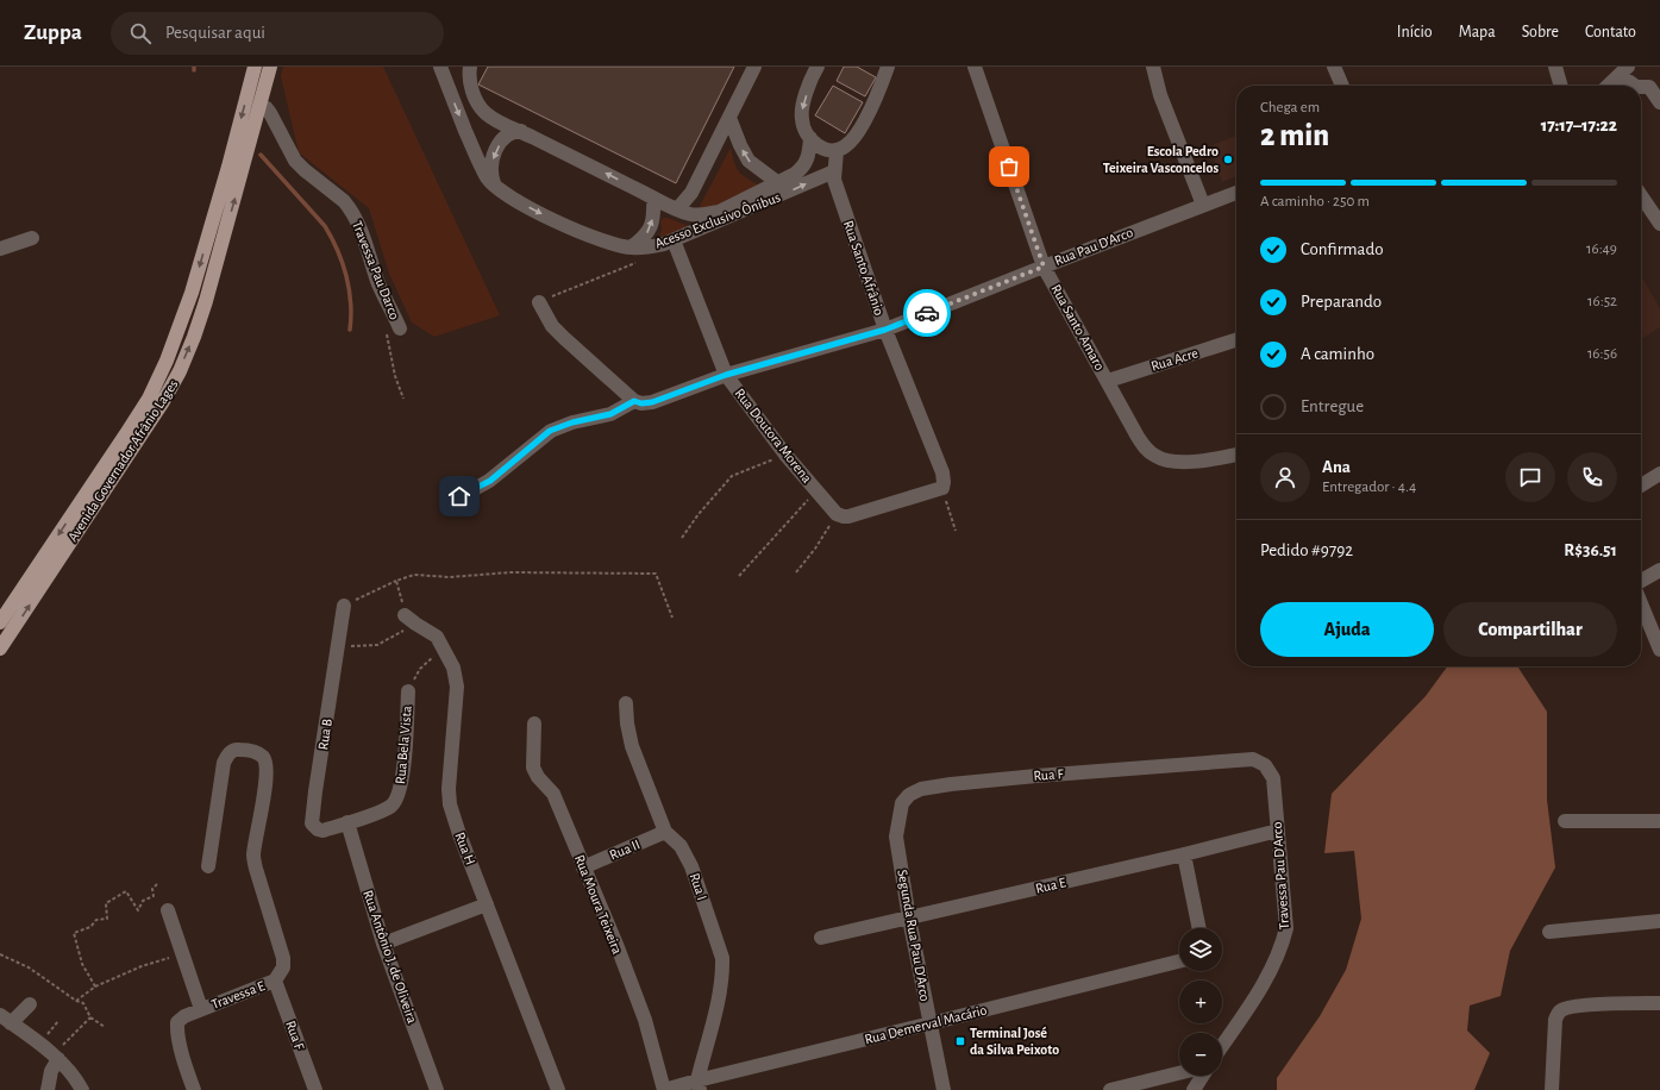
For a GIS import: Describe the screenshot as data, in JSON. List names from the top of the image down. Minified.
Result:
{"streets":{"main road":["Avenida Governador Afrânio Lages"],"street":["Acesso Exclusivo Ônibus","Rua Pau D'Arco","Rua Santo Afrânio","Travessa Pau Darco","Rua Santo Amaro","Rua Acre","Rua Doutora Morena","Rua B","Rua Bela Vista","Rua F","Rua H","Rua II","Travessa Pau D'Arco","Rua E","Rua I","Rua Moura Teixeira","Segunda Rua Pau D'Arco","Rua Antônio J. de Oliveira","Travessa E","Rua Demerval Macário"]},"crossings":[["Acesso Exclusivo Ônibus","Rua Santo Afrânio"],["Rua Pau D'Arco","Rua Santo Afrânio"],["Rua Pau D'Arco","Rua Santo Amaro"],["Rua Pau D'Arco","Rua Doutora Morena"],["Travessa Pau Darco","Avenida Governador Afrânio Lages"],["Rua Santo Amaro","Rua Acre"],["Rua B","Rua Bela Vista"],["Rua B","Rua Antônio J. de Oliveira"],["Rua Bela Vista","Rua Antônio J. de Oliveira"],["Rua F","Travessa Pau D'Arco"],["Rua F","Segunda Rua Pau D'Arco"],["Rua F","Travessa E"],["Rua II","Rua I"],["Rua II","Rua Moura Teixeira"],["Travessa Pau D'Arco","Rua E"],["Rua E","Segunda Rua Pau D'Arco"],["Rua I","Rua Demerval Macário"],["Rua Moura Teixeira","Rua Demerval Macário"],["Segunda Rua Pau D'Arco","Rua Demerval Macário"]],"places":{"other":["Escola Pedro Teixeira Vasconcelos"],"transit":["Terminal José da Silva Peixoto"]},"page":{"header":"Zuppa","search":"Pesquisar aqui","nav":["Início","Mapa","Sobre","Contato"],"heading":["2 min","Chega em","17:17–17:22"],"panel":["Ana","Entregador · 4.4","Pedido #9792","R$36.51"],"bar":"A caminho · 250 m","list":[["Confirmado","16:49"],["Preparando","16:52"],["A caminho","16:56"],"Entregue"],"buttons":["Ajuda","Compartilhar"],"map_buttons":["+","−"]}}
